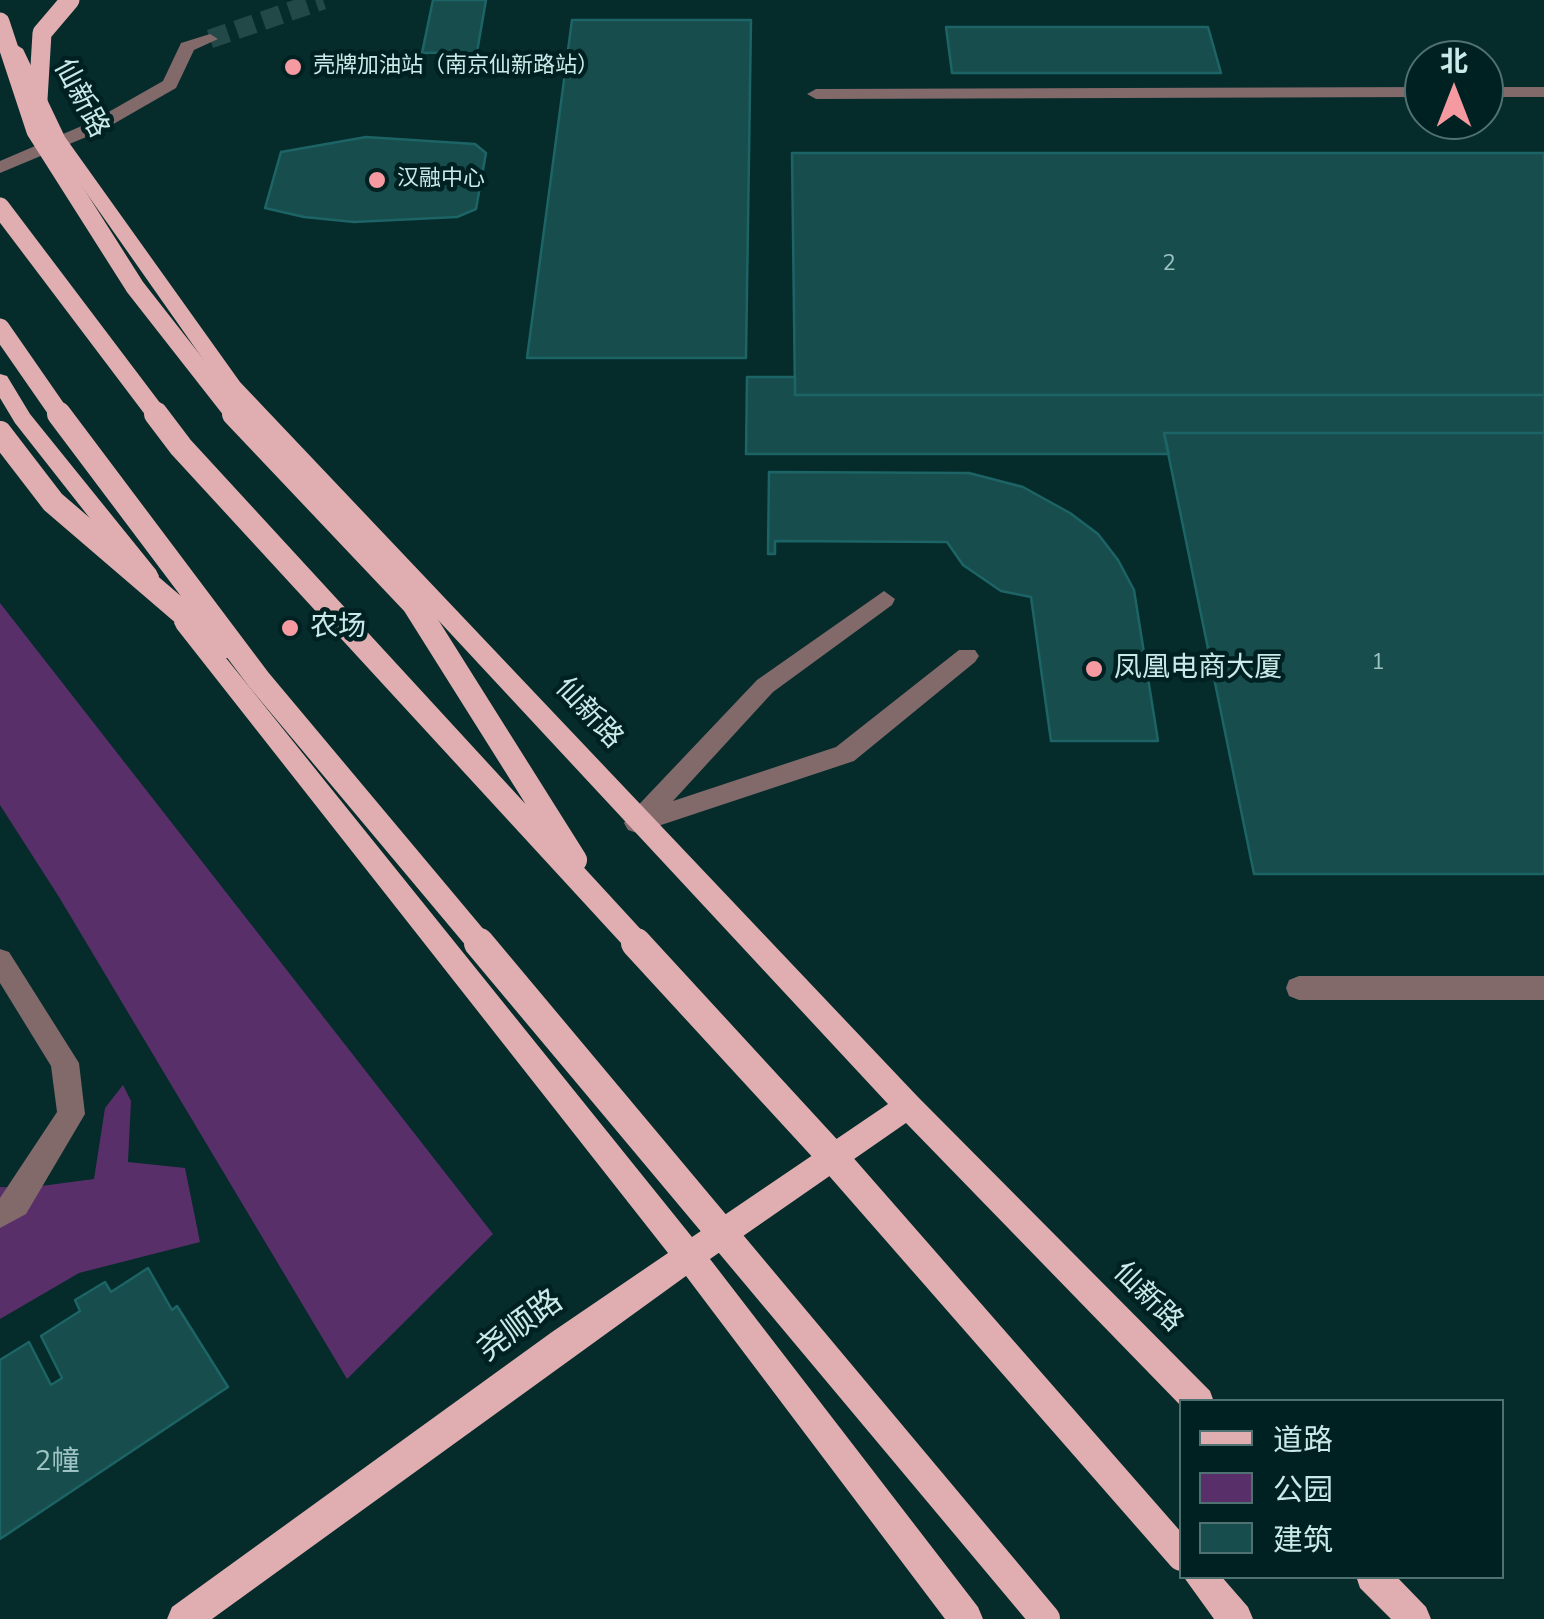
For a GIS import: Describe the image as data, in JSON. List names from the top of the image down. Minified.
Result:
{"streets":{"main road":["仙新路","尧顺路"]},"crossings":[["仙新路","尧顺路"]],"places":["壳牌加油站（南京仙新路站）","汉融中心","农场","凤凰电商大厦"],"house_numbers":["2","1","2幢"],"legend":["道路","公园","建筑"],"north":"top"}
